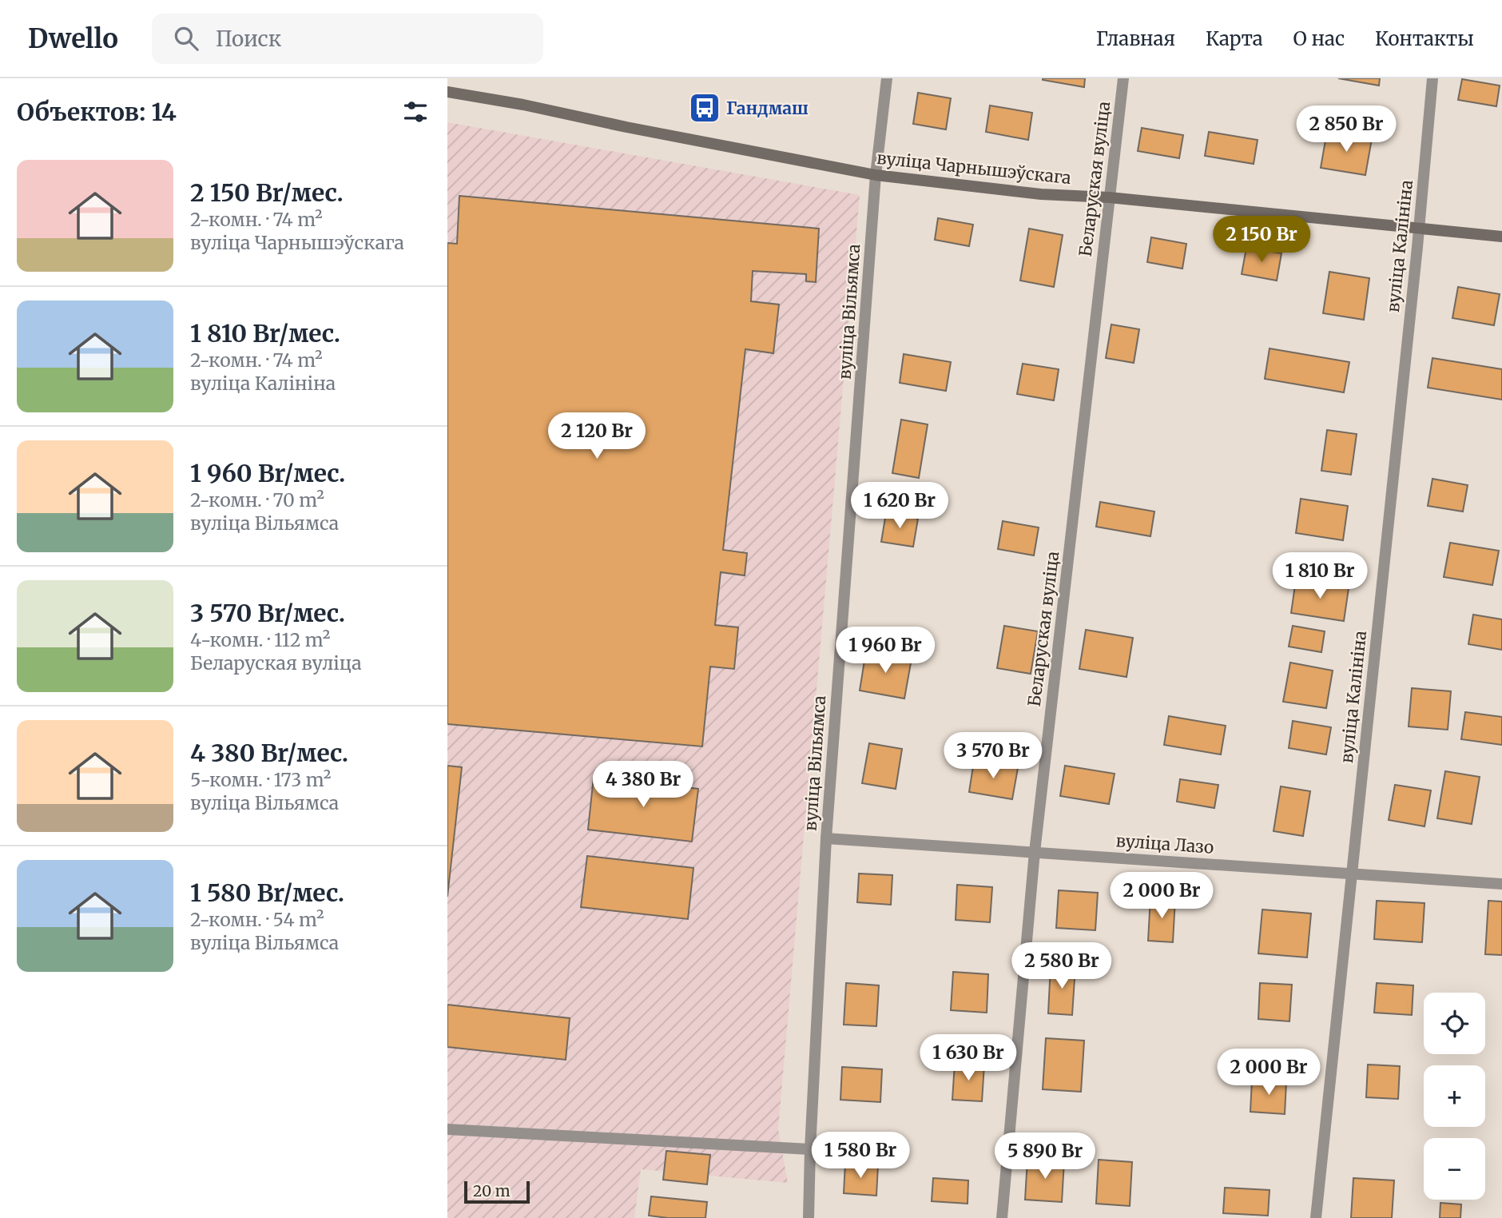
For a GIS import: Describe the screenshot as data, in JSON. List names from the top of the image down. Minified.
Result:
{"streets":{"main road":["вуліца Чарнышэўскага"],"street":["Беларуская вуліца","вуліца Калініна","вуліца Вільямса","вуліца Лазо"]},"crossings":[["вуліца Чарнышэўскага","Беларуская вуліца"],["вуліца Чарнышэўскага","вуліца Калініна"],["вуліца Чарнышэўскага","вуліца Вільямса"],["Беларуская вуліца","вуліца Лазо"],["вуліца Калініна","вуліца Лазо"],["вуліца Вільямса","вуліца Лазо"]],"places":{"bus stop":["Гандмаш"]},"scale_bar":"20 m","page":{"header":"Dwello","search":"Поиск","nav":["Главная","Карта","О нас","Контакты"],"heading":"Объектов: 14","price":["2 850 Br","2 150 Br","2 120 Br","1 620 Br","1 810 Br","1 960 Br","3 570 Br","4 380 Br","2 000 Br","2 580 Br","1 630 Br","2 000 Br","1 580 Br","5 890 Br"],"list":[{"name":"2 150 Br/мес.","note":"2-комн. · 74 m² · вуліца Чарнышэўскага"},{"name":"1 810 Br/мес.","note":"2-комн. · 74 m² · вуліца Калініна"},{"name":"1 960 Br/мес.","note":"2-комн. · 70 m² · вуліца Вільямса"},{"name":"3 570 Br/мес.","note":"4-комн. · 112 m² · Беларуская вуліца"},{"name":"4 380 Br/мес.","note":"5-комн. · 173 m² · вуліца Вільямса"},{"name":"1 580 Br/мес.","note":"2-комн. · 54 m² · вуліца Вільямса"}],"map_buttons":["+","−"],"scale":"20 m"}}
